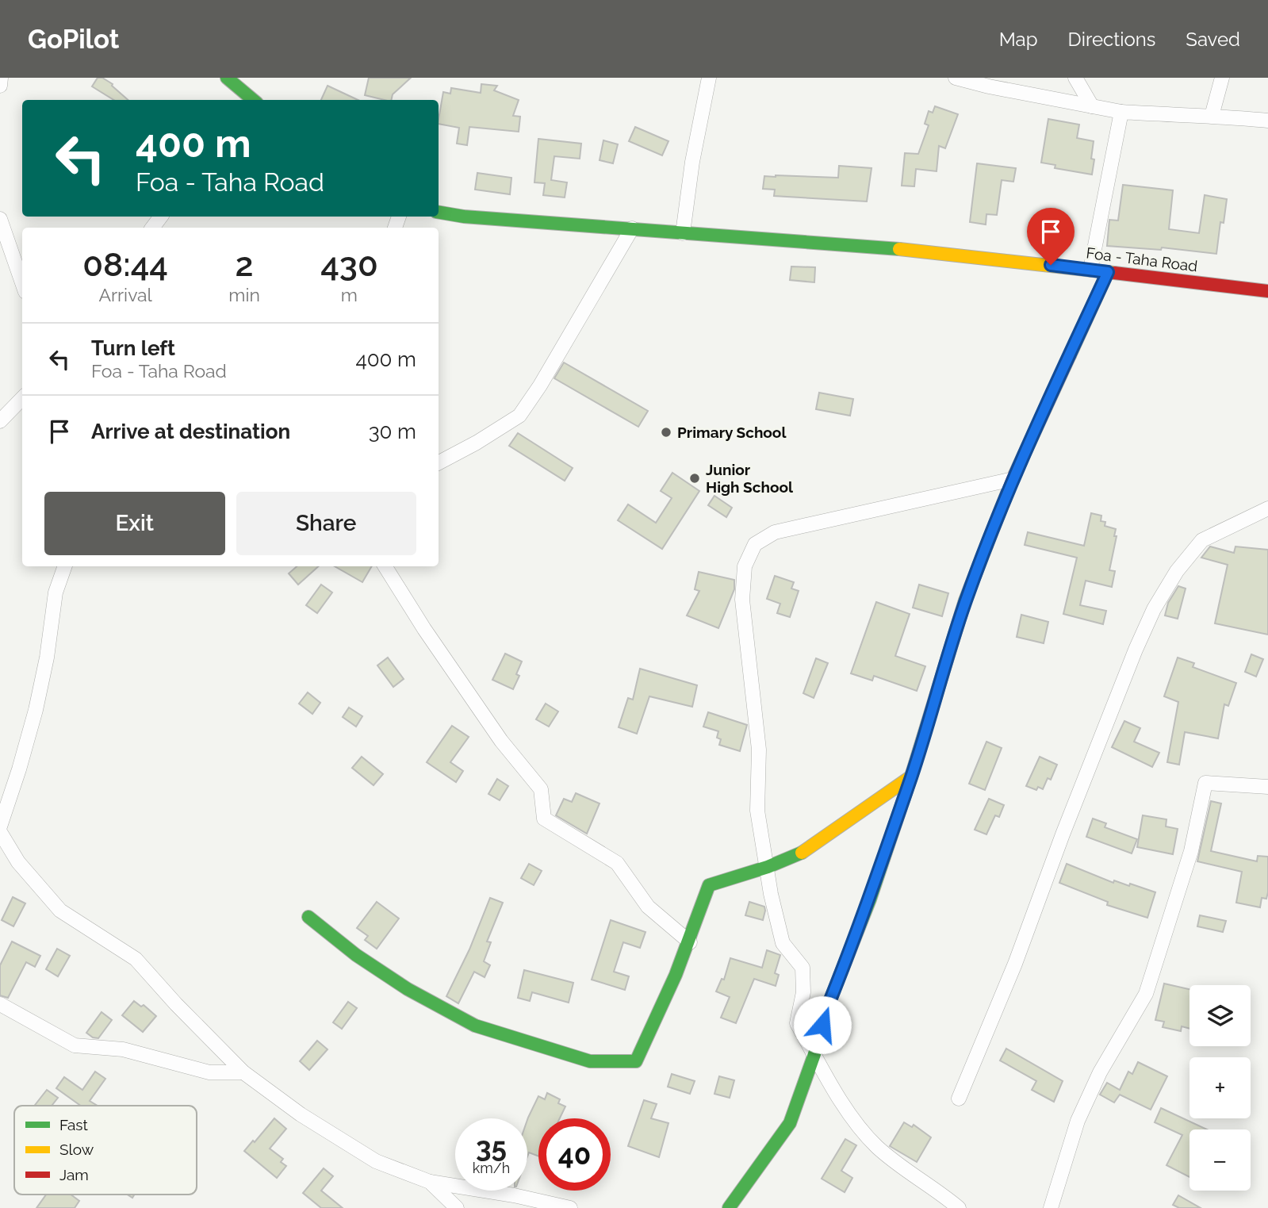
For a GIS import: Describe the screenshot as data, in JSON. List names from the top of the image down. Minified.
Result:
{"streets":{"street":["Foa - Taha Road"]},"places":["Primary School","Junior High School"],"legend":["Fast","Slow","Jam"],"page":{"header":"GoPilot","nav":["Map","Directions","Saved"],"turn":["400 m","Foa - Taha Road"],"eta":["08:44","Arrival","2","min","430","m"],"list":[{"name":"Turn left","note":"Foa - Taha Road","value":"400 m"},{"name":"Arrive at destination","value":"30 m"}],"buttons":["Exit","Share"],"map_buttons":["+","−"],"speed":"35 km/h","limit":"40"}}
